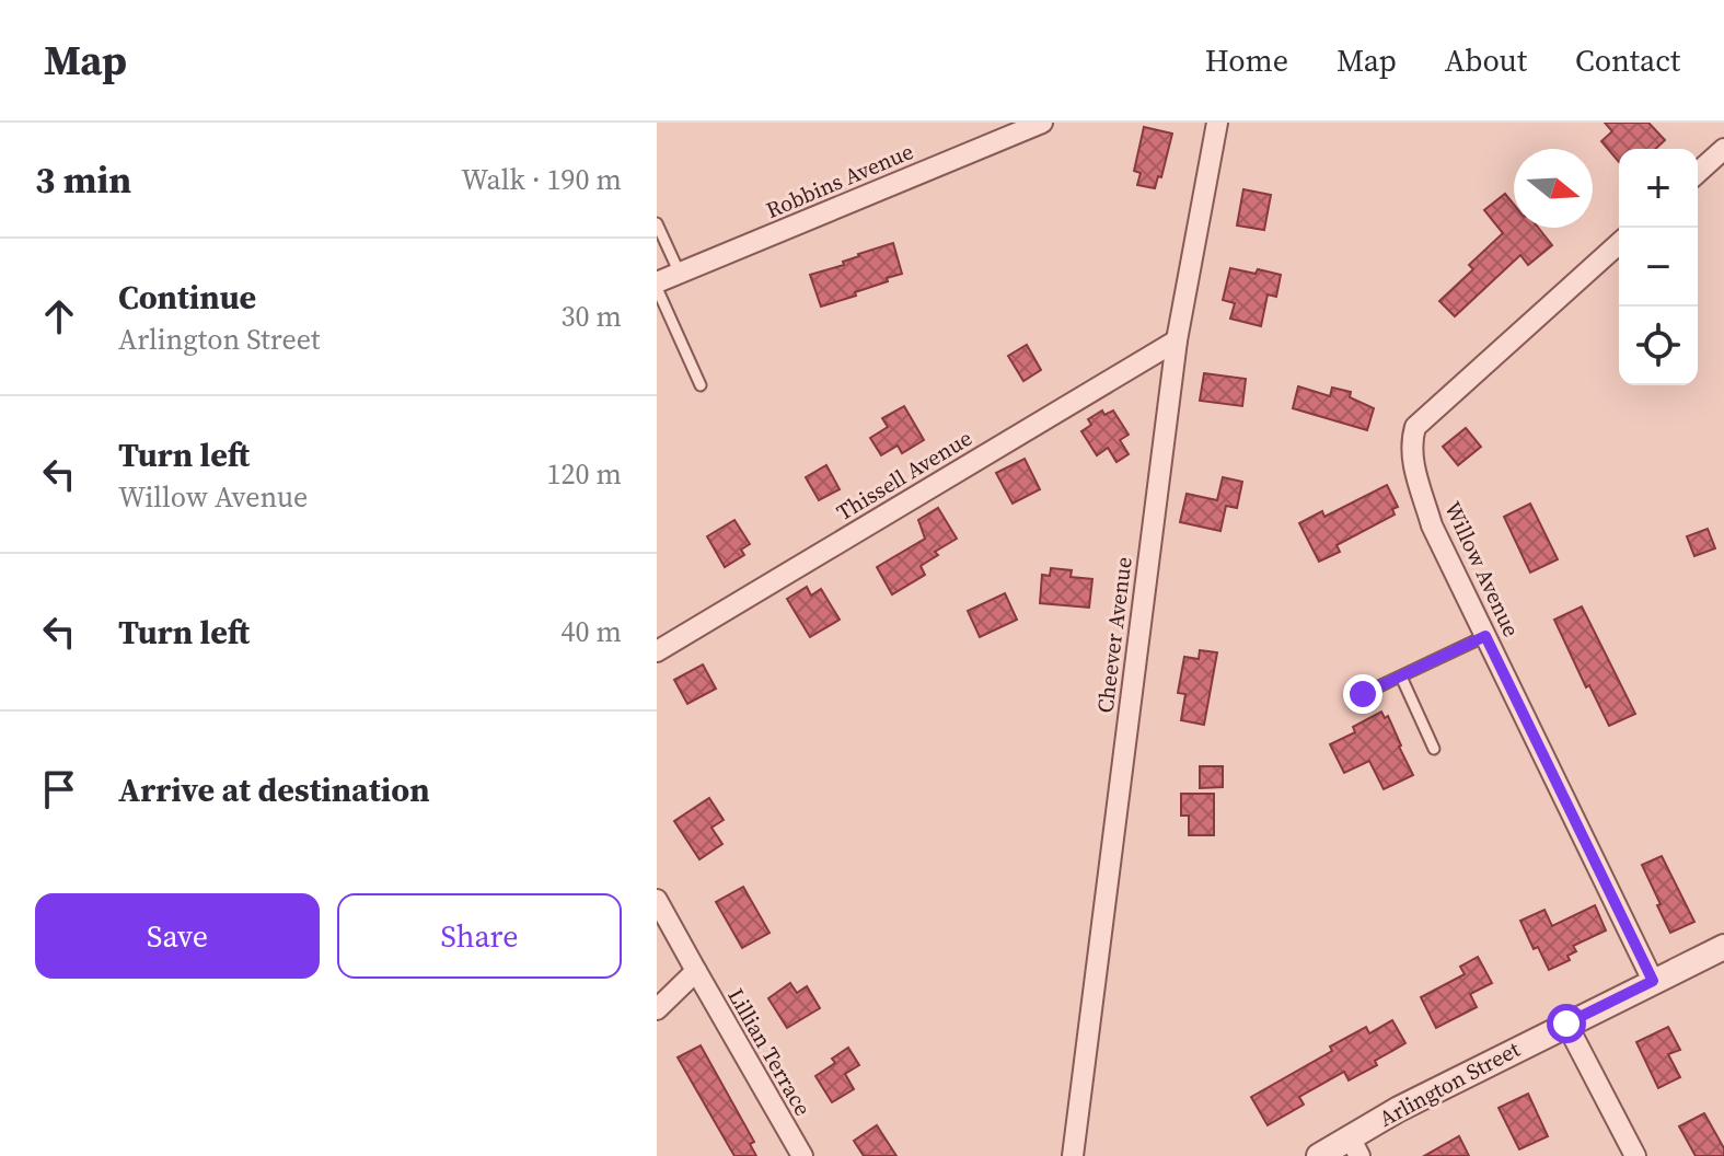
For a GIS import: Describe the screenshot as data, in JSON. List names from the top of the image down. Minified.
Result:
{"streets":{"street":["Robbins Avenue","Thissell Avenue","Willow Avenue","Cheever Avenue","Lillian Terrace","Arlington Street"]},"crossings":[["Thissell Avenue","Cheever Avenue"],["Willow Avenue","Arlington Street"]],"north":"right","page":{"header":"Map","nav":["Home","Map","About","Contact"],"heading":["3 min","Walk · 190 m"],"map_buttons":["+","−"],"list":[["Continue","Arlington Street","30 m"],["Turn left","Willow Avenue","120 m"],["Turn left","40 m"],"Arrive at destination"],"buttons":["Save","Share"]}}
